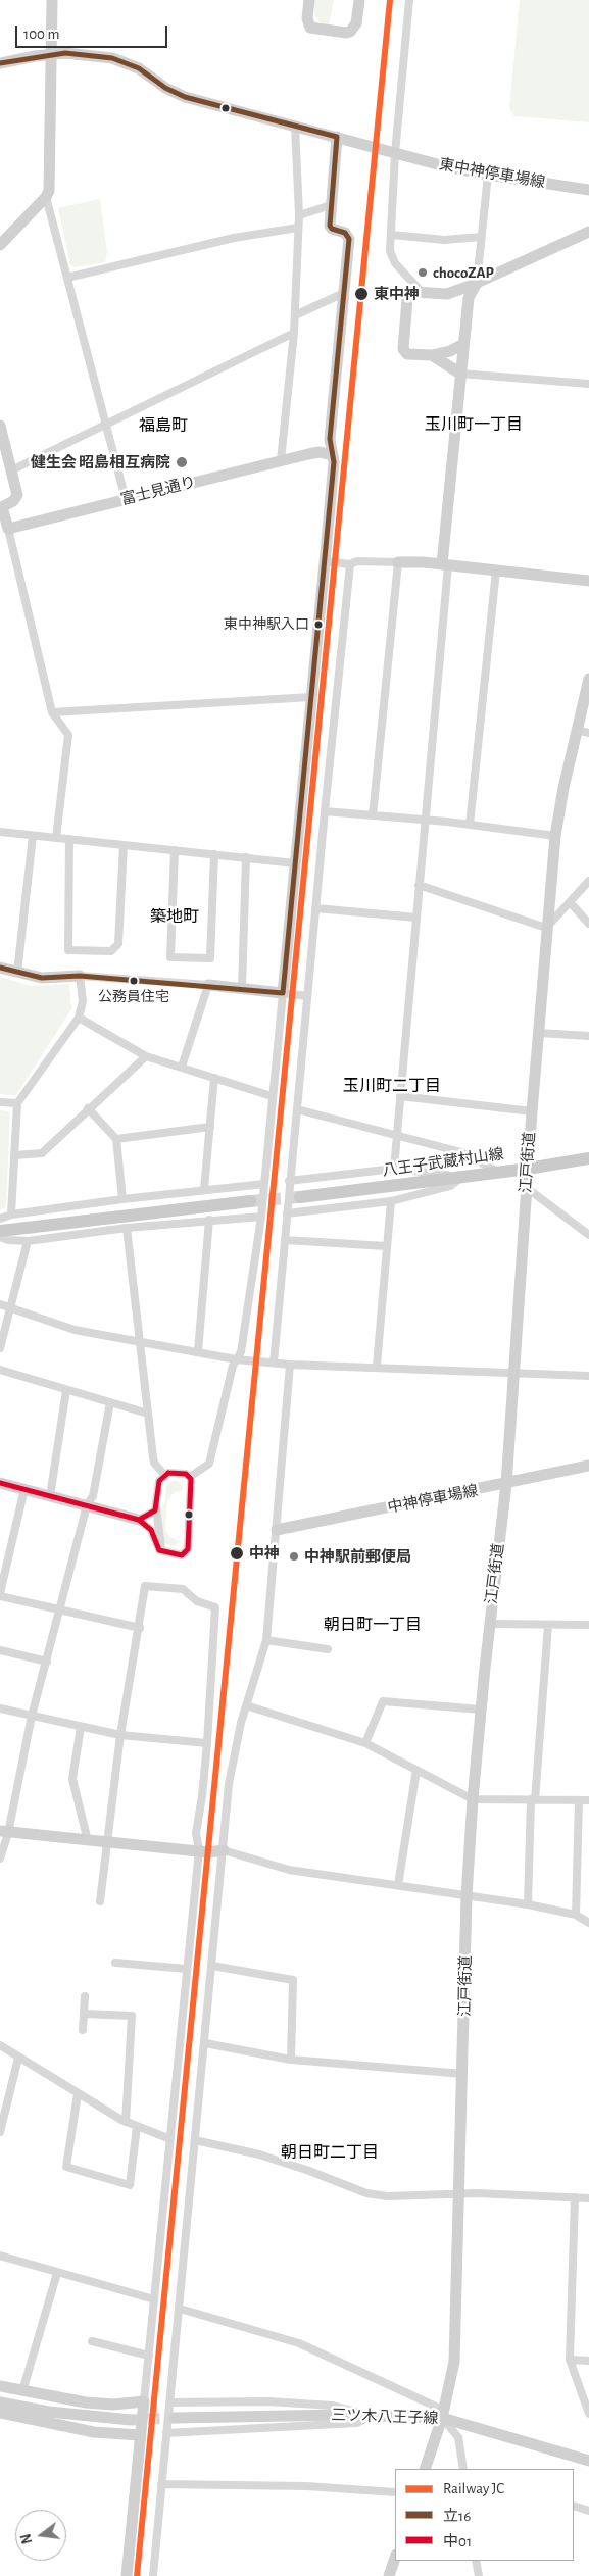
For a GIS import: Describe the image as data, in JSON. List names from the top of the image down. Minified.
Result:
{"streets":{"main road":["八王子武蔵村山線"],"street":["東中神停車場線","富士見通り","江戸街道","中神停車場線","三ツ木八王子線"]},"crossings":[["八王子武蔵村山線","江戸街道"],["江戸街道","中神停車場線"],["江戸街道","三ツ木八王子線"]],"districts":["玉川町一丁目","福島町","築地町","玉川町二丁目","朝日町一丁目","朝日町二丁目"],"places":["chocoZAP","東中神","健生会 昭島相互病院","東中神駅入口","公務員住宅","中神","中神駅前郵便局"],"lines":["rail line JC","transit line 立16","transit line 中01"],"legend":["Railway JC","立16","中01"],"scale_bar":"100 m","north":"left"}
